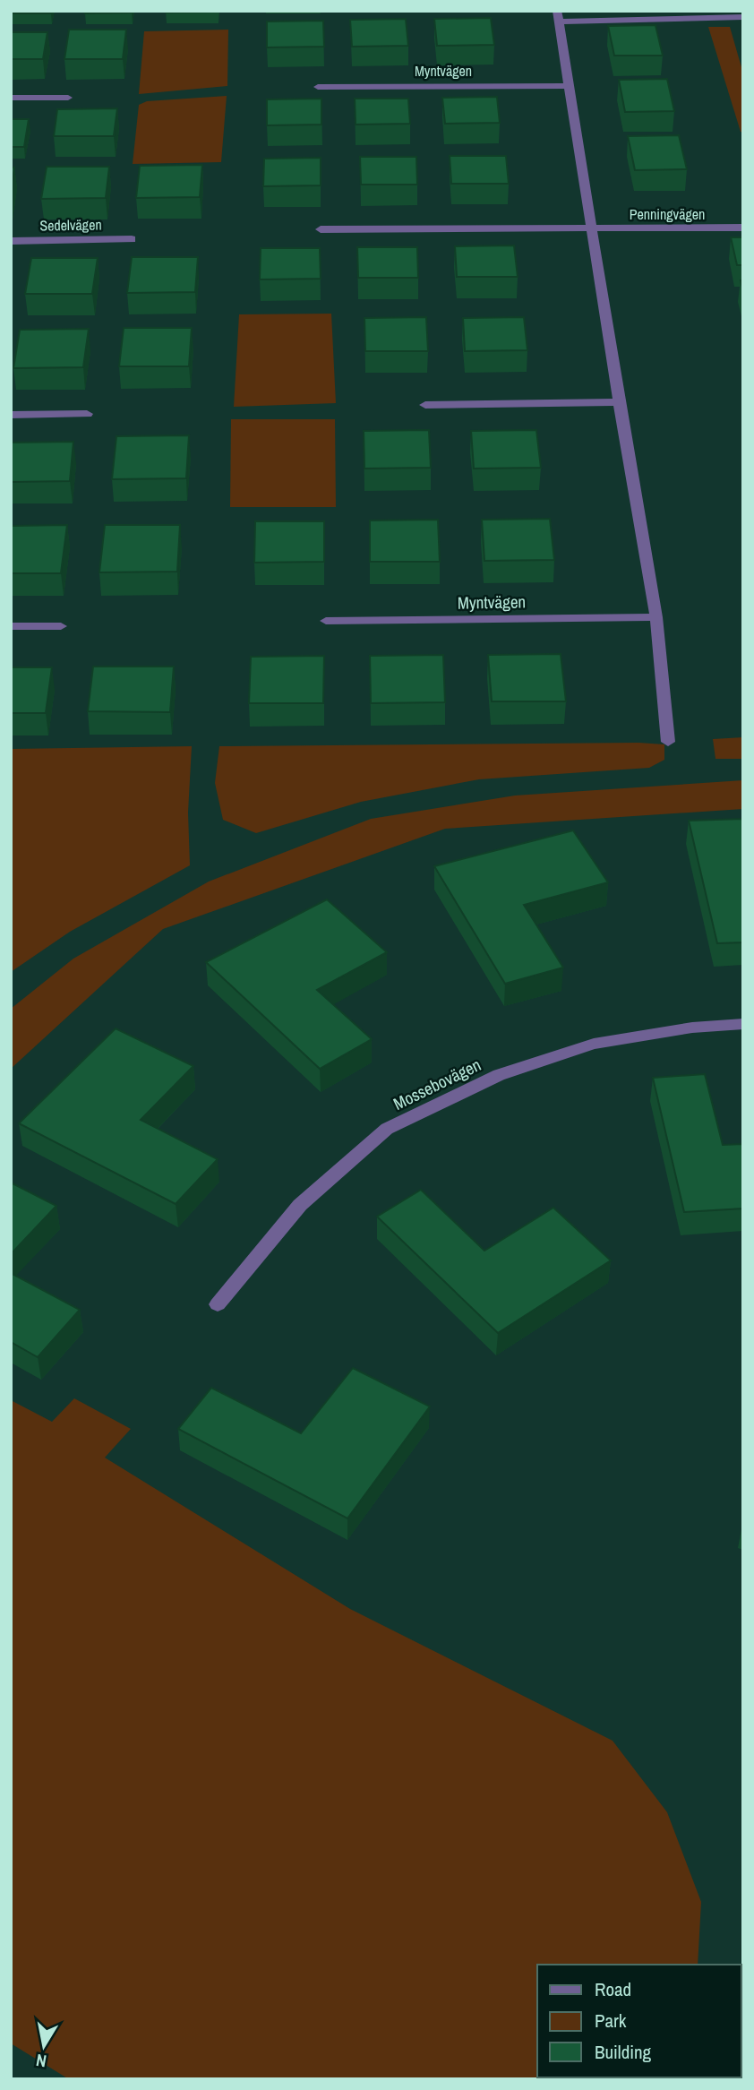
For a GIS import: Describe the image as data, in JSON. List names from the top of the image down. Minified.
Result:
{"streets":{"street":["Myntvägen","Penningvägen","Sedelvägen","Mossebovägen"]},"legend":["Road","Park","Building"],"north":"bottom"}
